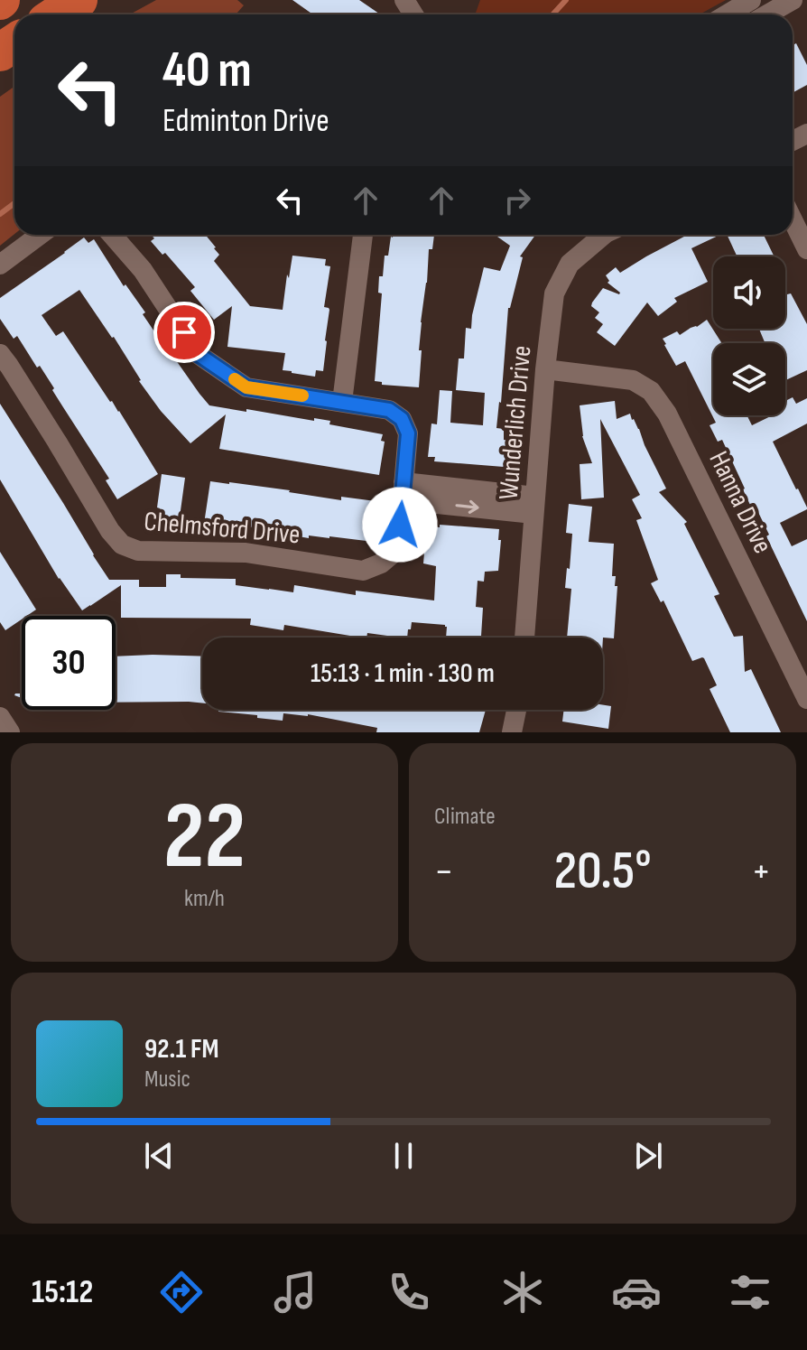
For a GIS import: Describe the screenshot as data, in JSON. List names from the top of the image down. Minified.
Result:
{"streets":{"street":["Wunderlich Drive","Hanna Drive","Chelmsford Drive"]},"crossings":[["Wunderlich Drive","Hanna Drive"]],"page":{"turn":["40 m","Edminton Drive"],"limit":"30","trip":"15:13 · 1 min · 130 m","tile":[["22","km/h"],"Climate"],"heat":["−","20.5°","+"],"song":["92.1 FM","Music"],"tabs":"15:12"}}
